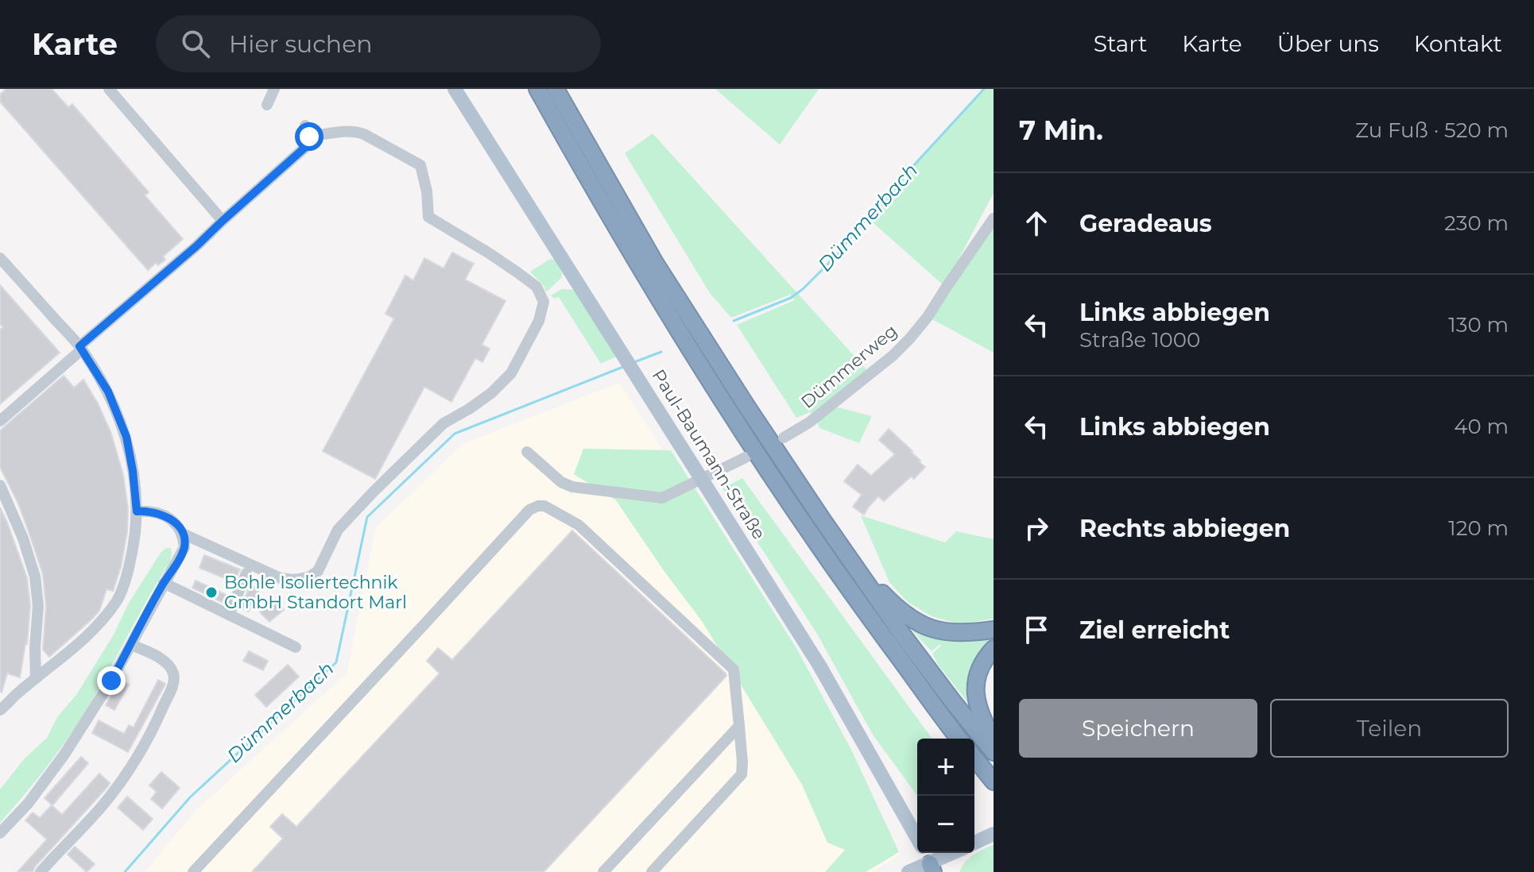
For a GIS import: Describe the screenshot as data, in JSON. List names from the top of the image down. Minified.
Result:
{"streets":{"main road":["Paul-Baumann-Straße"],"street":["Dümmerweg"]},"water":["Dümmerbach"],"places":["Bohle Isoliertechnik GmbH Standort Marl"],"page":{"header":"Karte","search":"Hier suchen","nav":["Start","Karte","Über uns","Kontakt"],"heading":["7 Min.","Zu Fuß · 520 m"],"list":[["Geradeaus","230 m"],["Links abbiegen","Straße 1000","130 m"],["Links abbiegen","40 m"],["Rechts abbiegen","120 m"],"Ziel erreicht"],"buttons":["Speichern","Teilen"],"map_buttons":["+","−"]}}
